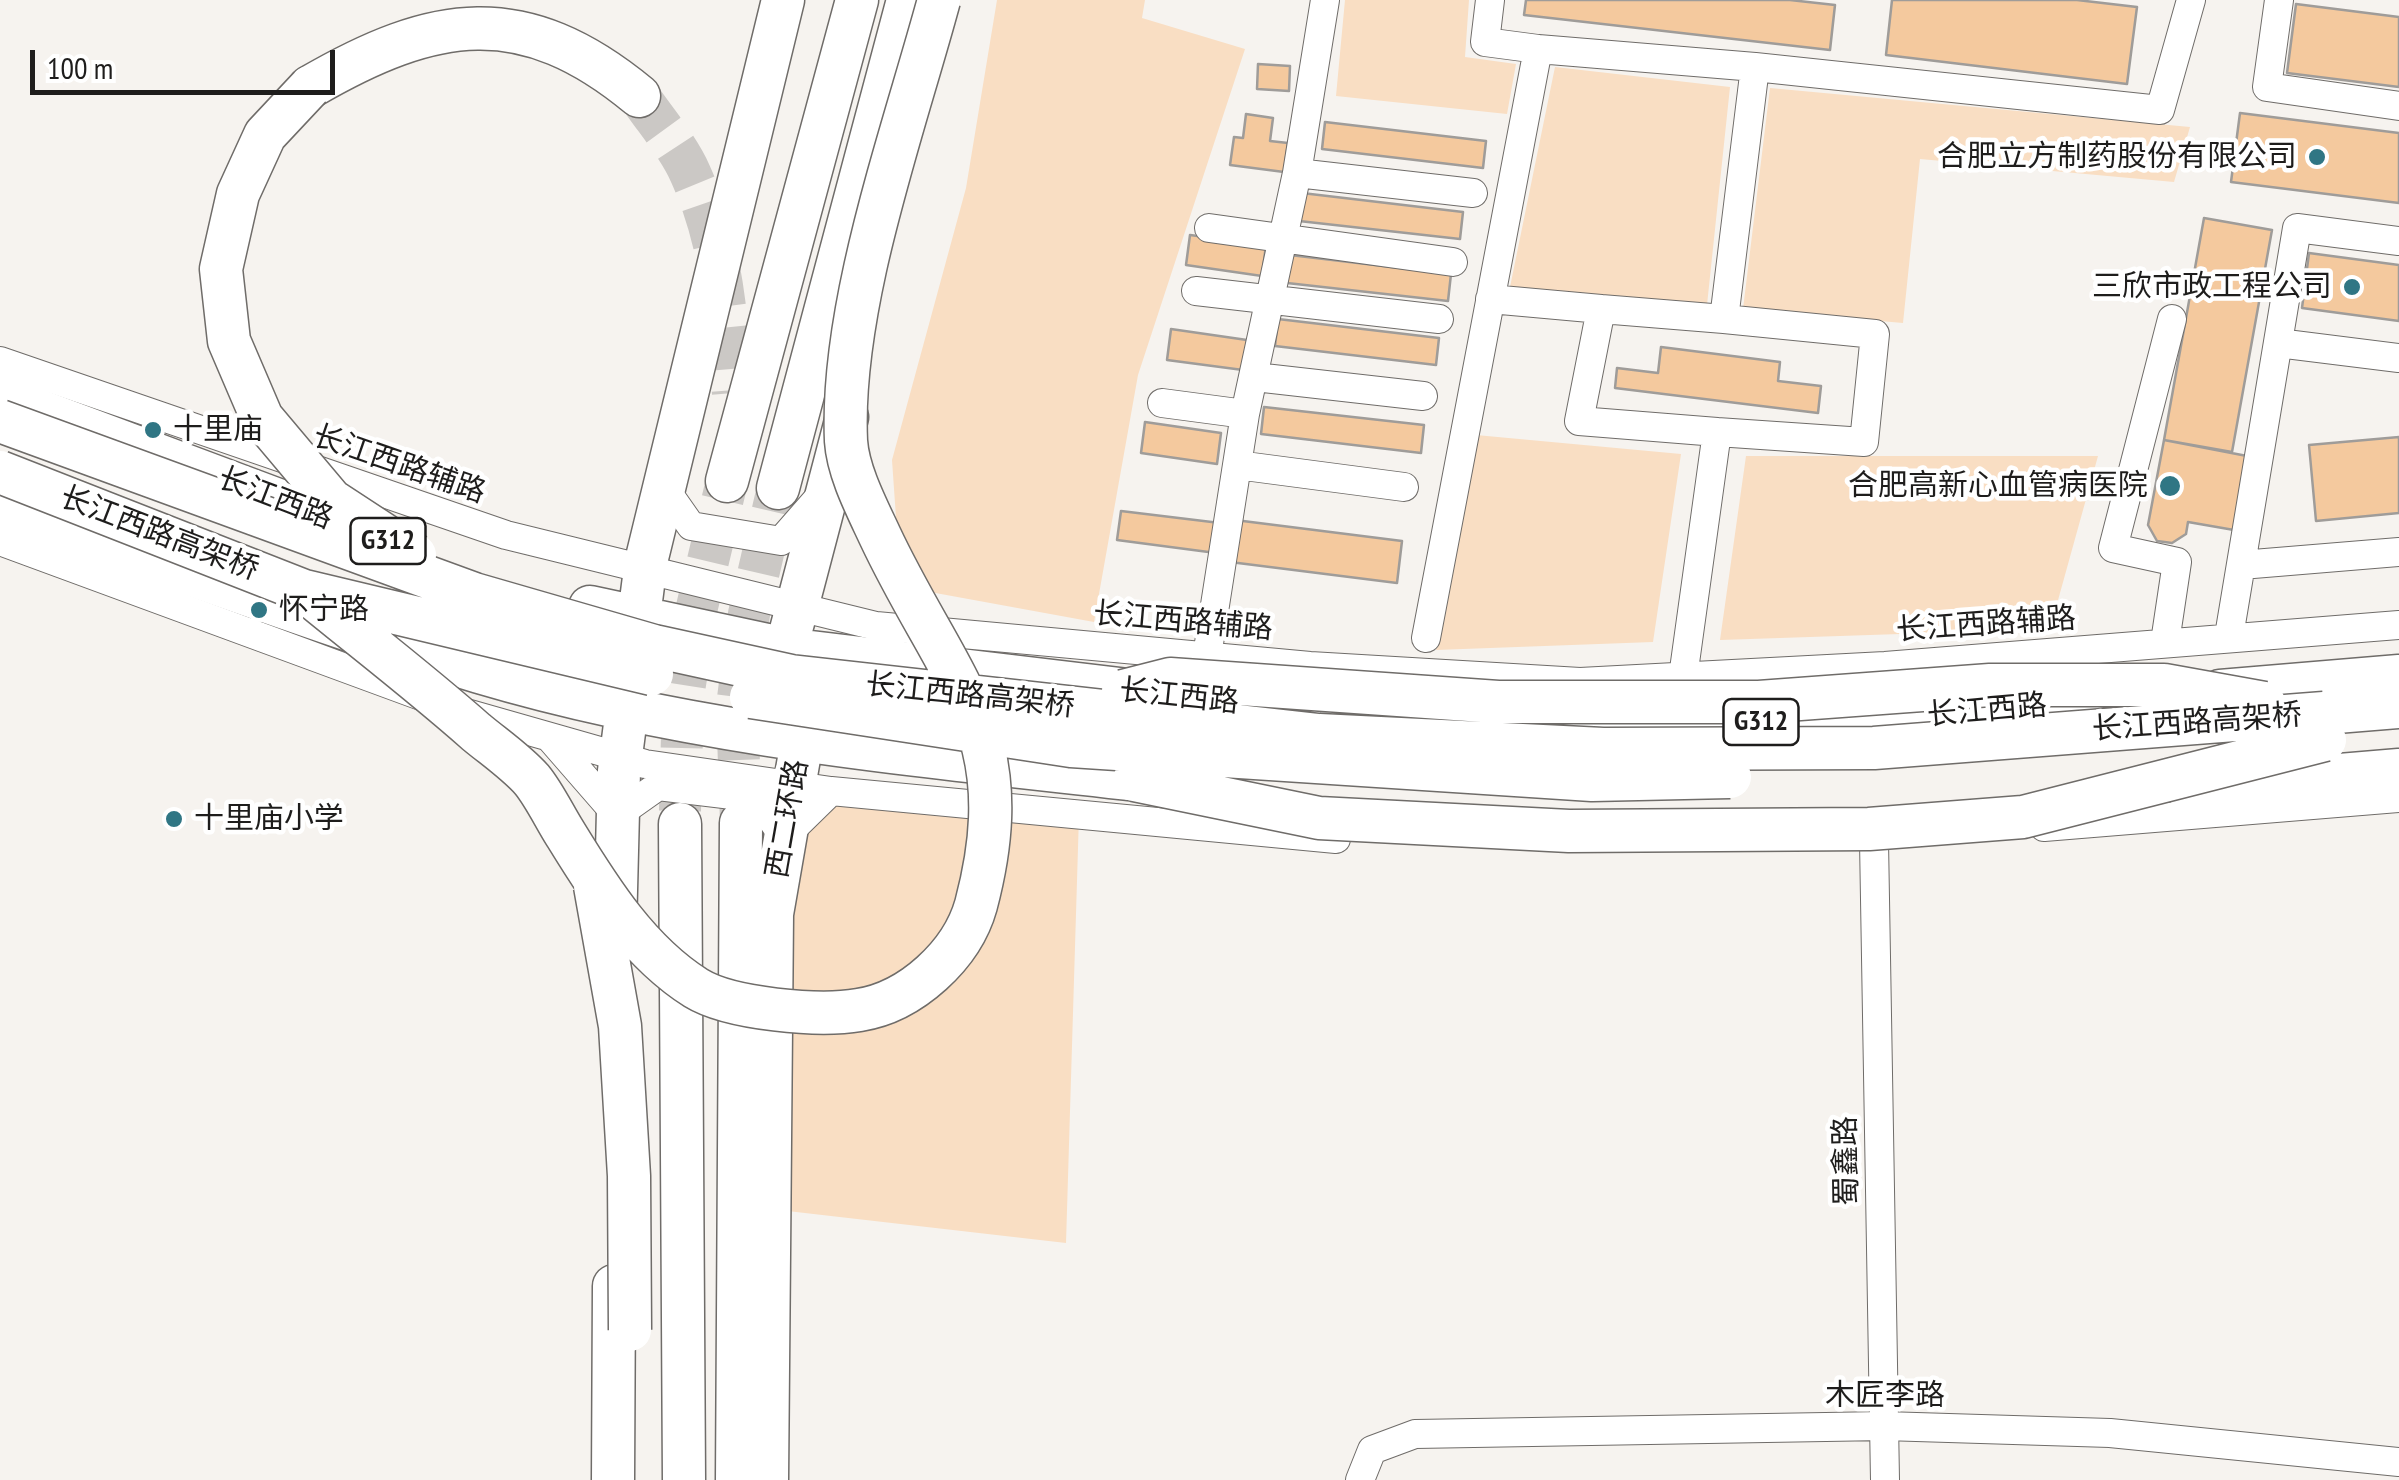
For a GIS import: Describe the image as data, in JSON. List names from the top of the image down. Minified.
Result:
{"streets":{"highway":["长江西路","长江西路高架桥","G312","西二环路"],"street":["长江西路辅路","蜀鑫路","木匠李路"]},"crossings":[["长江西路辅路","西二环路"],["长江西路","西二环路"],["蜀鑫路","木匠李路"]],"places":["合肥立方制药股份有限公司","三欣市政工程公司","十里庙","合肥高新心血管病医院","怀宁路","十里庙小学"],"scale_bar":"100 m"}
